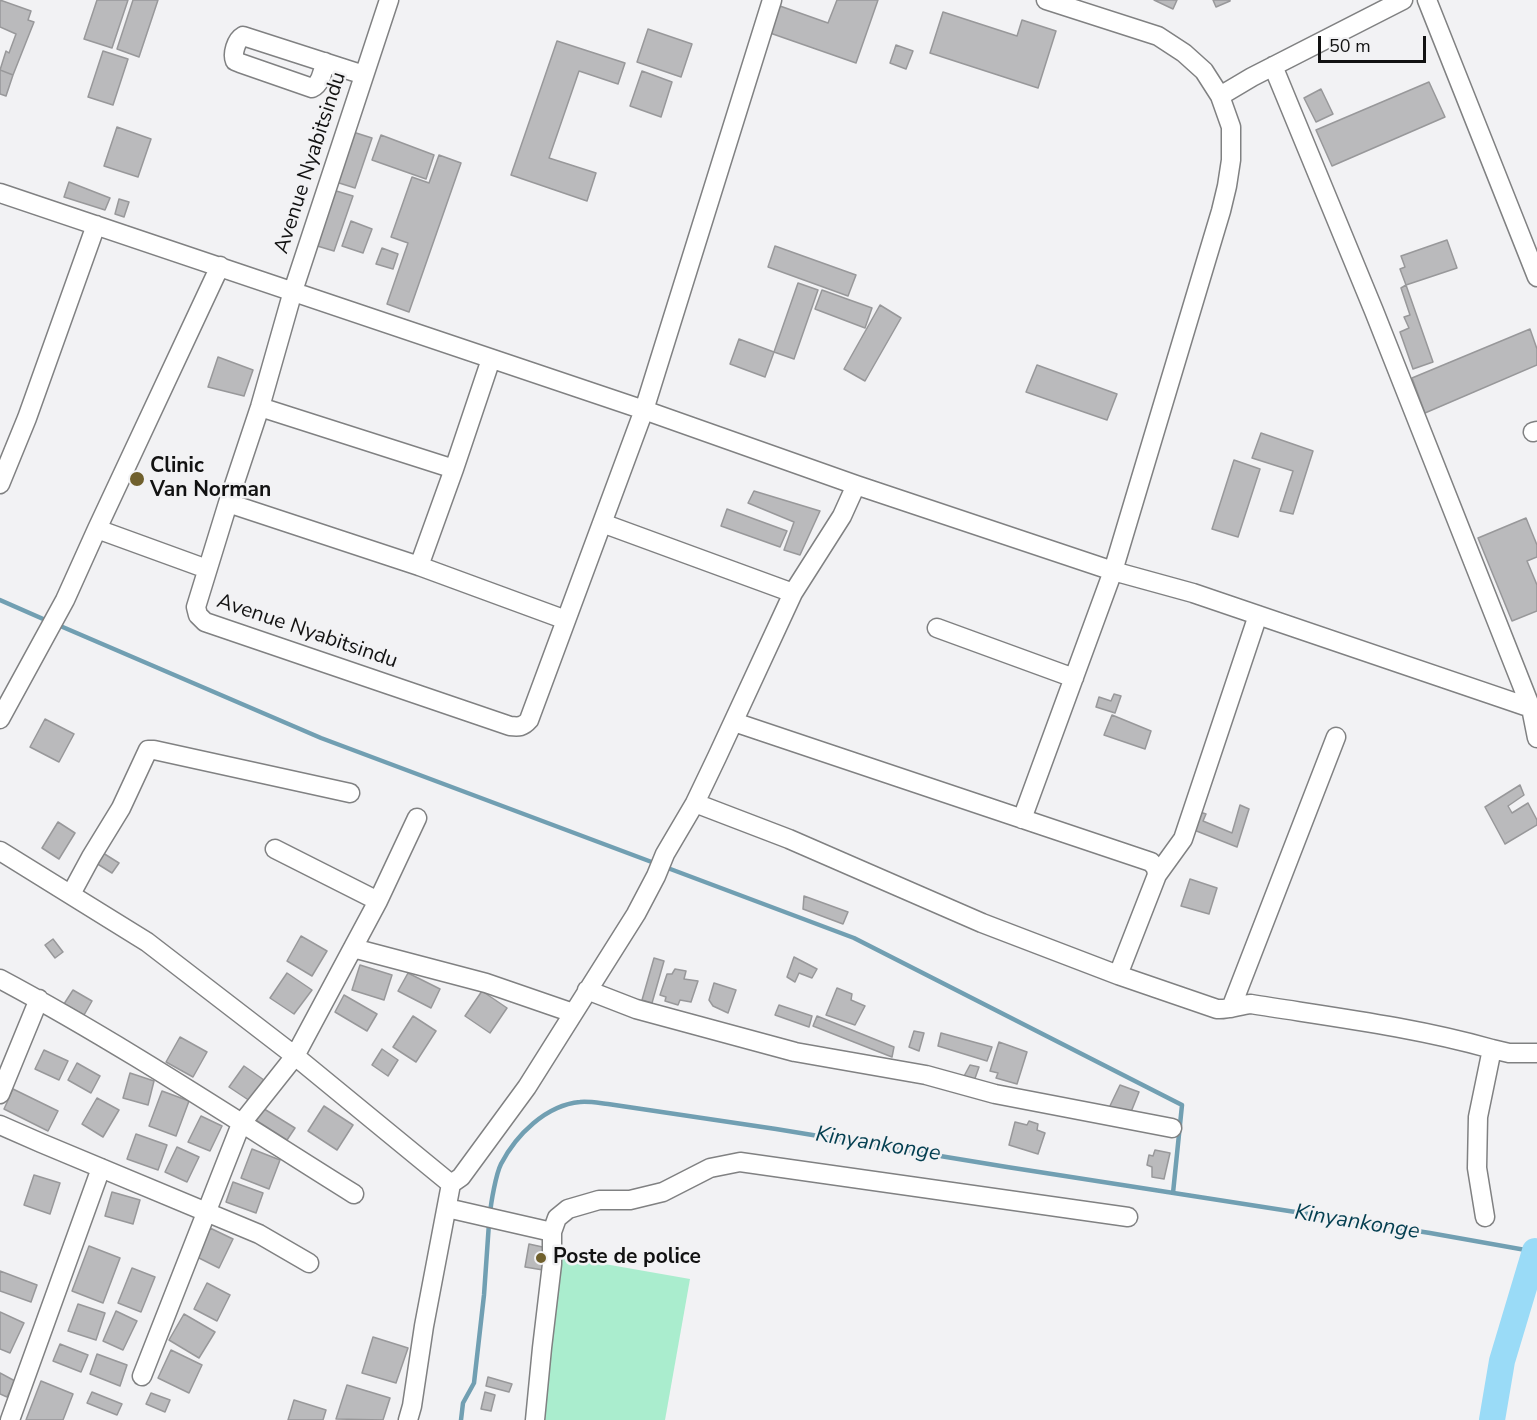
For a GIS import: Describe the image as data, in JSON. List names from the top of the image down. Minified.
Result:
{"streets":{"street":["Avenue Nyabitsindu"]},"water":["Kinyankonge"],"places":["Clinic Van Norman","Poste de police"],"scale_bar":"50 m"}
